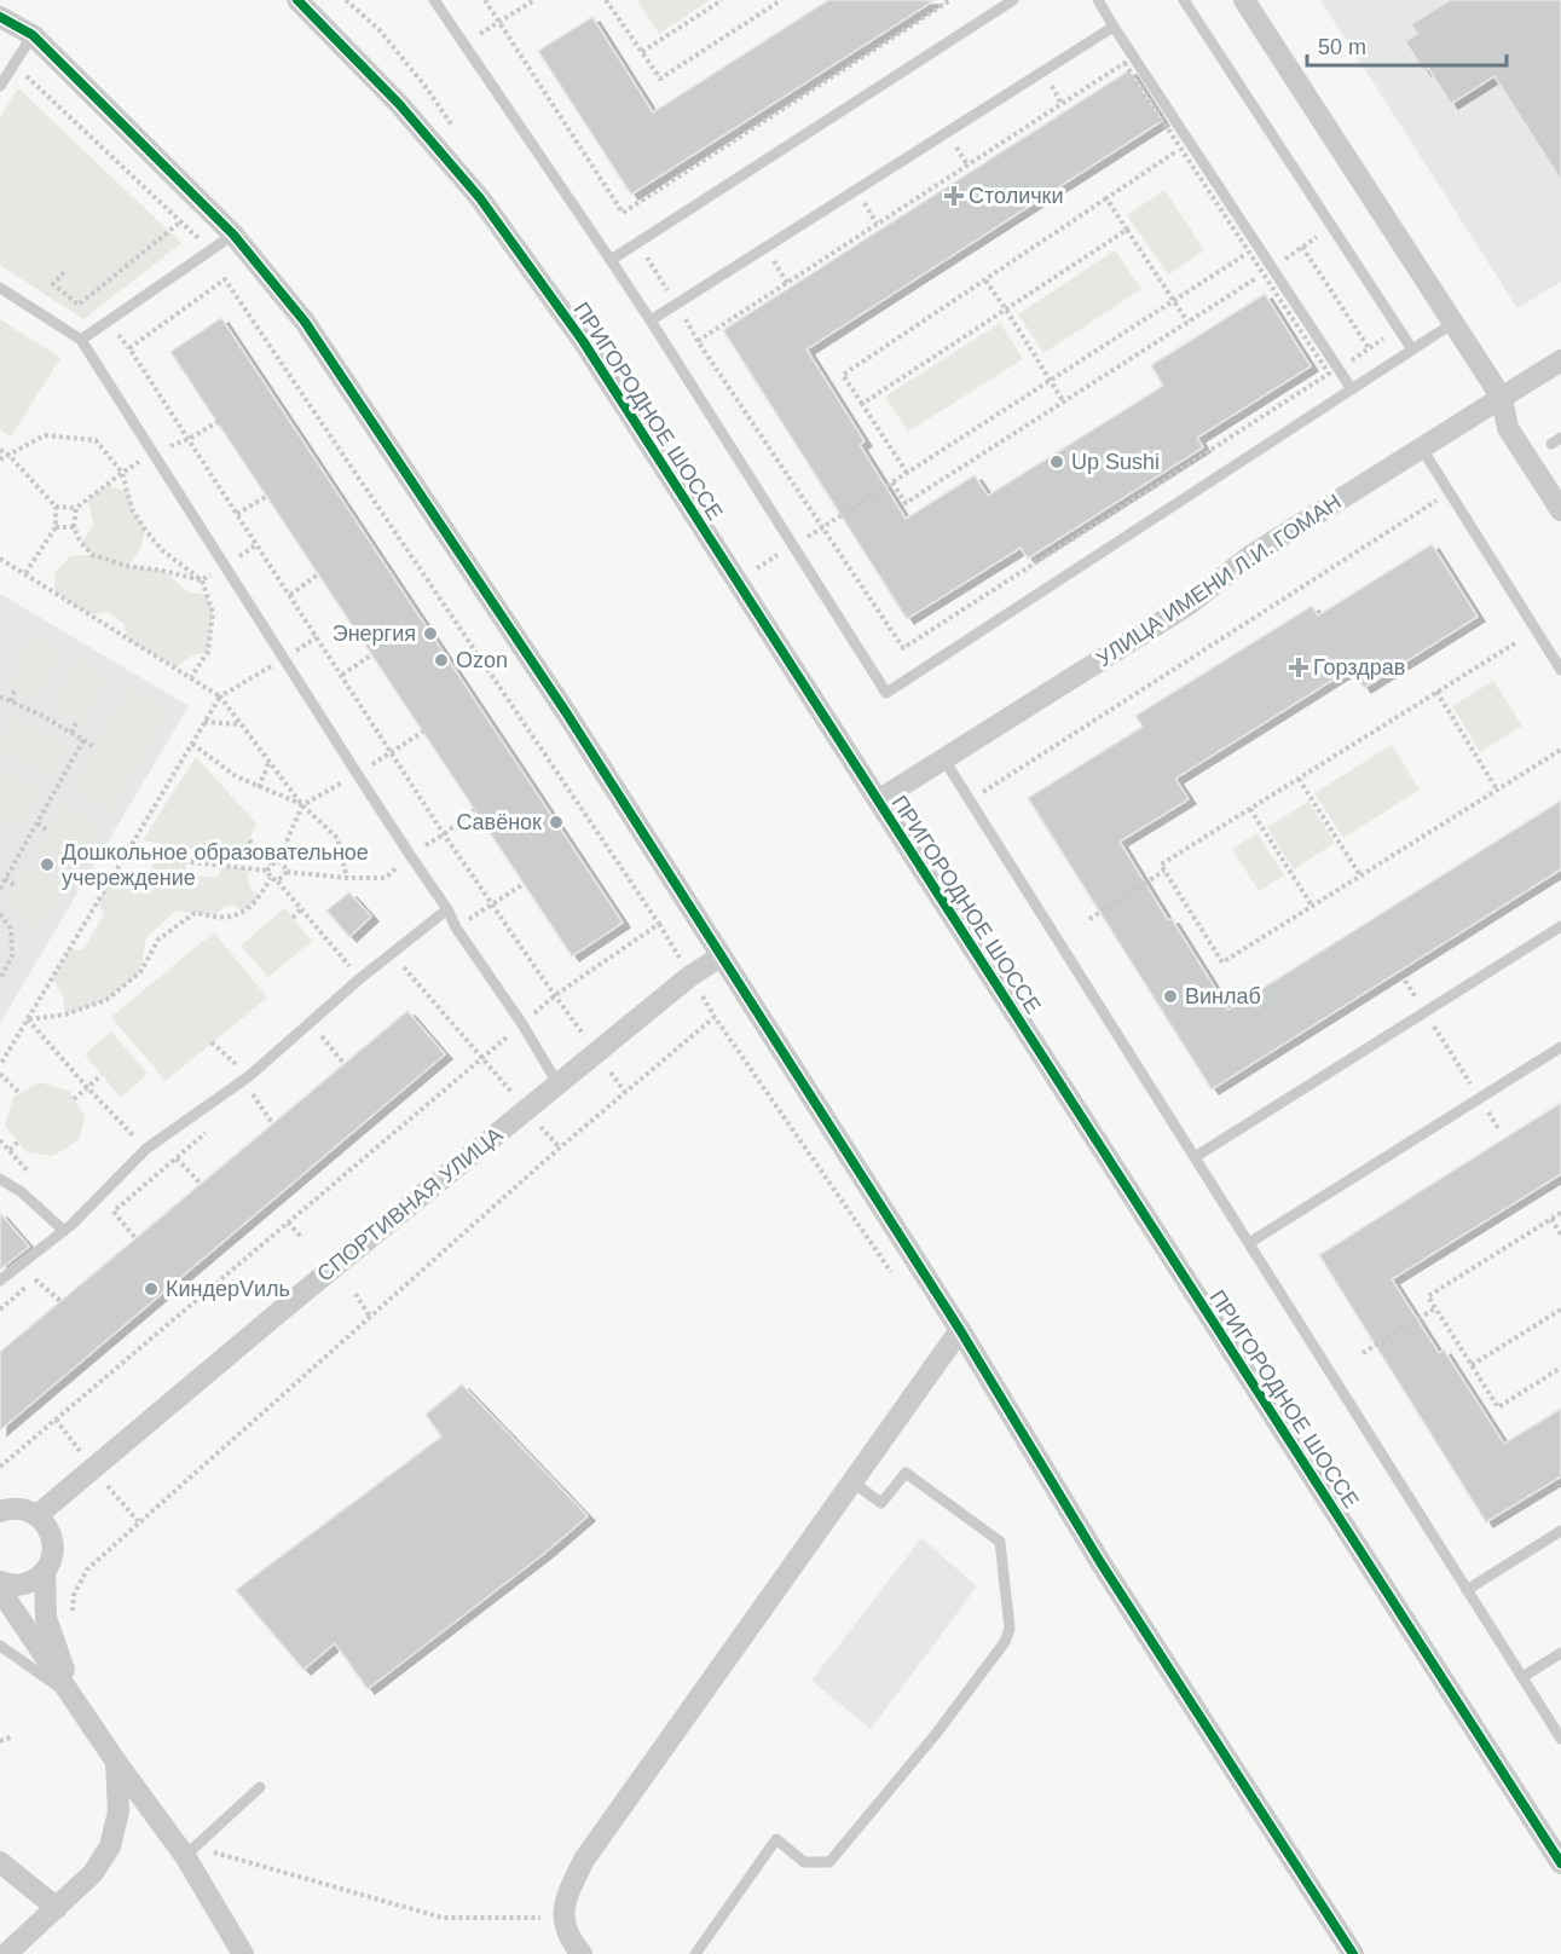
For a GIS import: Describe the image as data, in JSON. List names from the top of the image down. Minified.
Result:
{"streets":{"street":["ПРИГОРОДНОЕ ШОССЕ","УЛИЦА ИМЕНИ Л.И. ГОМАН","СПОРТИВНАЯ УЛИЦА"]},"crossings":[["ПРИГОРОДНОЕ ШОССЕ","УЛИЦА ИМЕНИ Л.И. ГОМАН"]],"places":{"health":["Столички","Горздрав"],"other":["Up Sushi","Энергия","Ozon","Савёнок","Дошкольное образовательное учереждение","Винлаб","КиндерVиль"]},"scale_bar":"50 m"}
